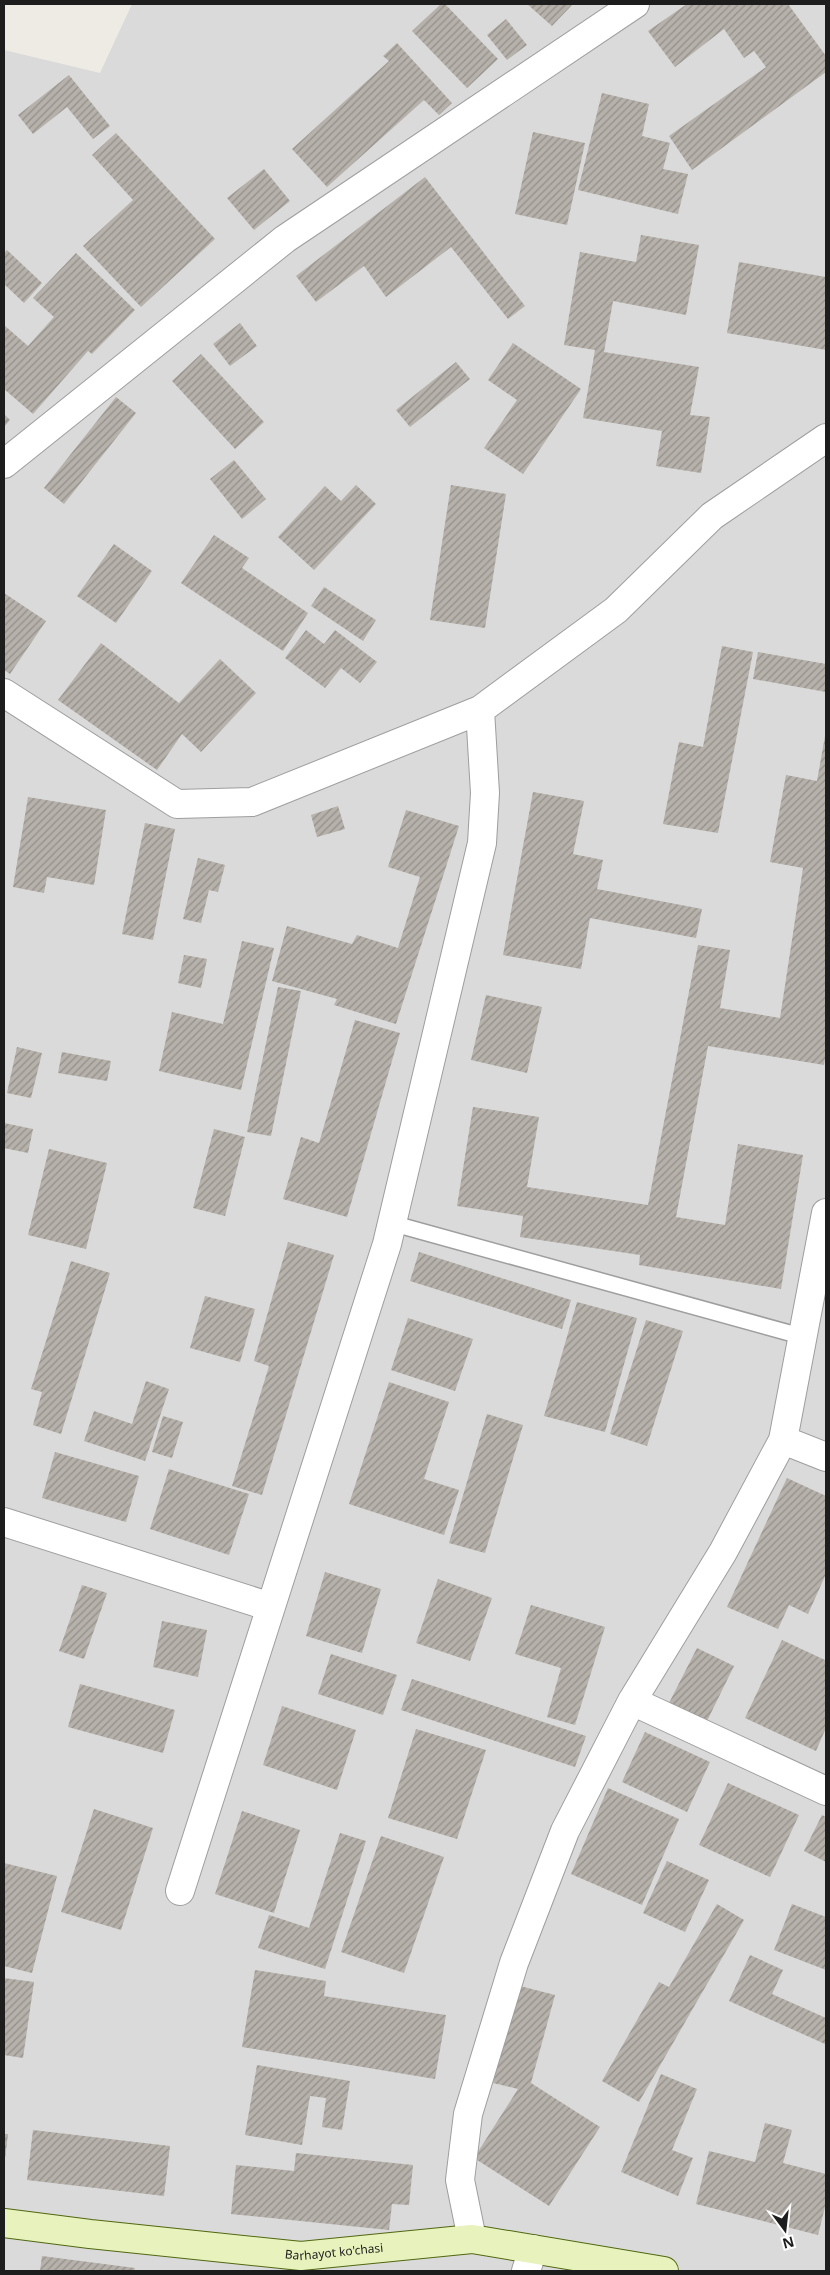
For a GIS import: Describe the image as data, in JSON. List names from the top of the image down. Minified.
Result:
{"streets":{"street":["Barhayot ko'chasi"]},"north":"bottom"}
